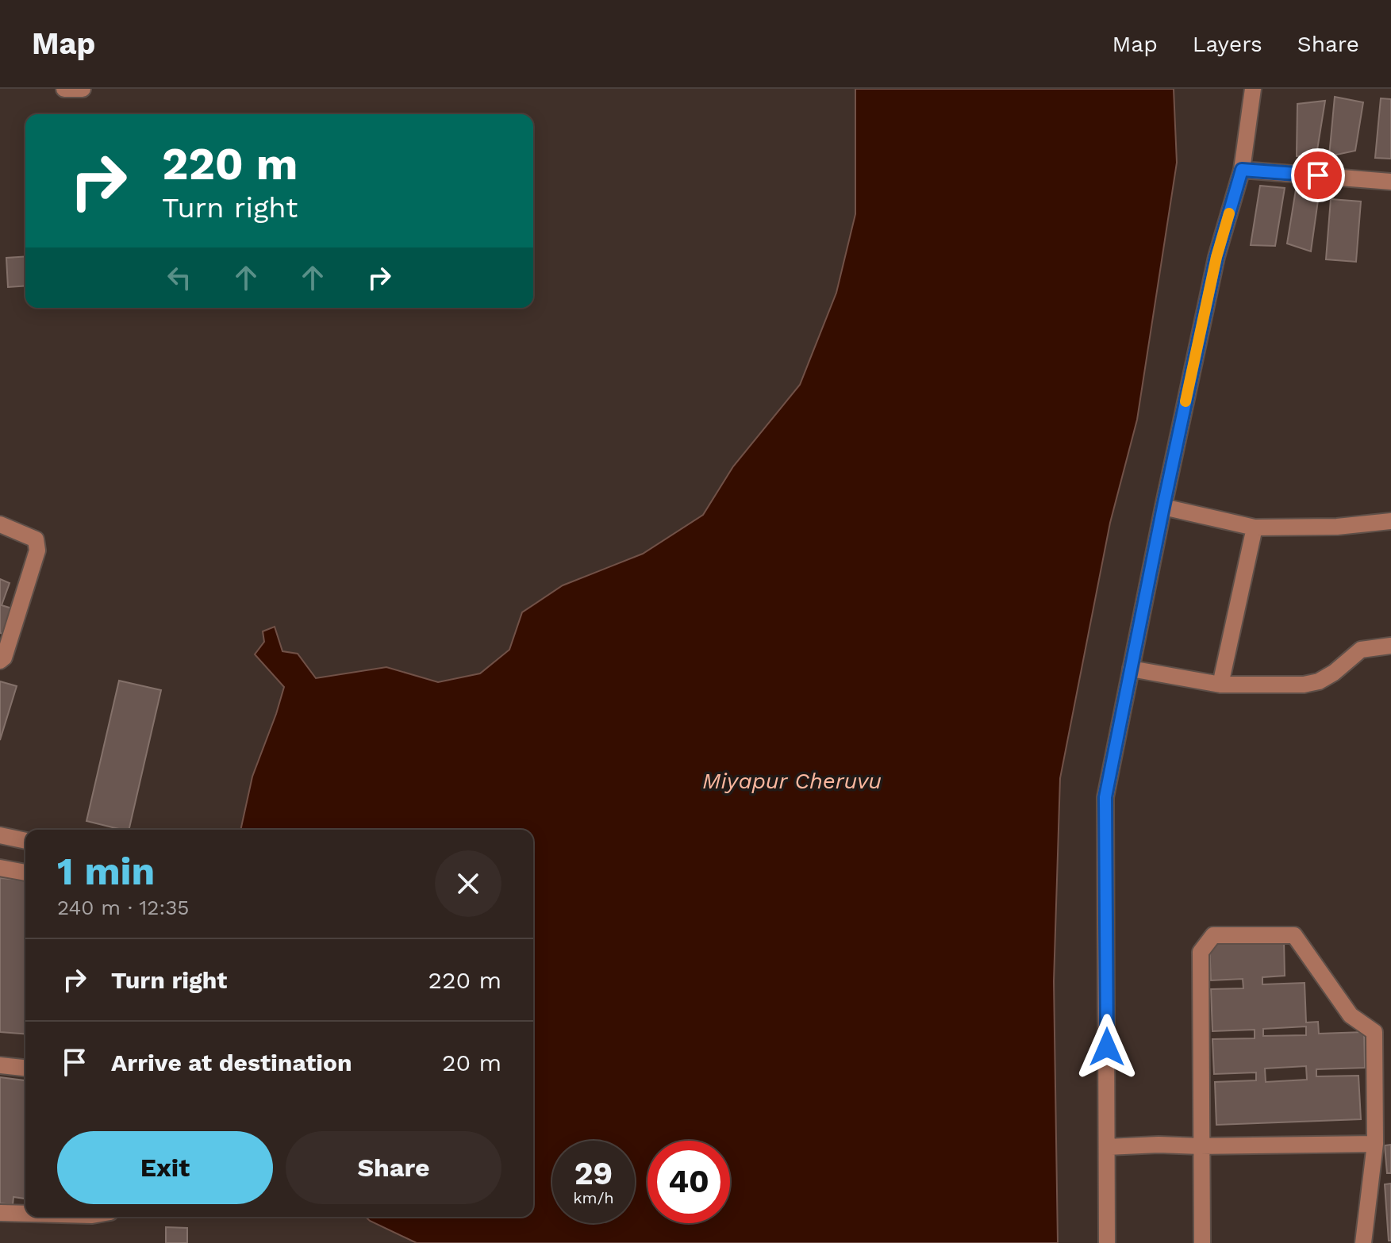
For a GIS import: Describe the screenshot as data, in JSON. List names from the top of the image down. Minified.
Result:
{"water":["Miyapur Cheruvu"],"page":{"header":"Map","nav":["Map","Layers","Share"],"turn":["220 m","Turn right"],"heading":["1 min","240 m · 12:35"],"list":[{"name":"Turn right","value":"220 m"},{"name":"Arrive at destination","value":"20 m"}],"buttons":["Exit","Share"],"speed":"29 km/h","limit":"40"}}
